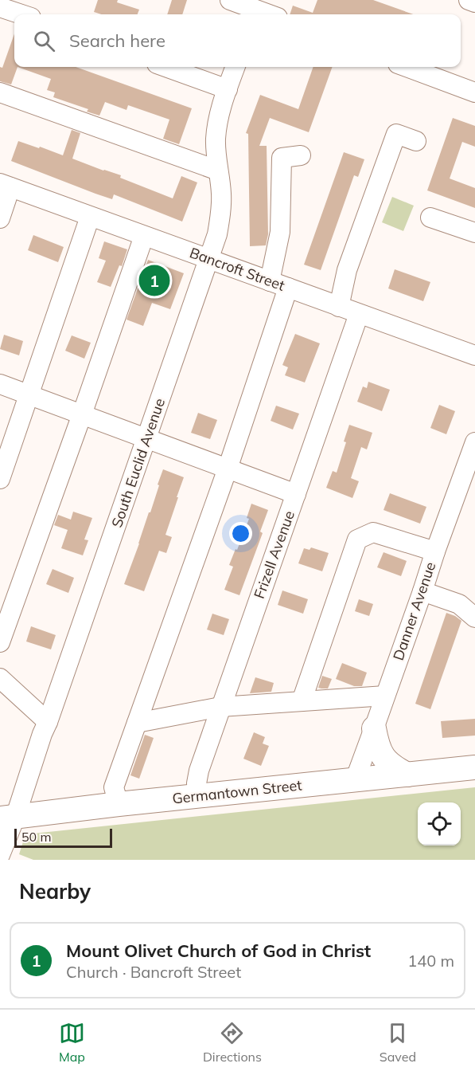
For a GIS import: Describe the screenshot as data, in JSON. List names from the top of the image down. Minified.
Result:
{"streets":{"main road":["Germantown Street"],"street":["Bancroft Street","South Euclid Avenue","Frizell Avenue","Danner Avenue"]},"crossings":[["Bancroft Street","South Euclid Avenue"],["Bancroft Street","Frizell Avenue"],["South Euclid Avenue","Germantown Street"],["Frizell Avenue","Germantown Street"],["Danner Avenue","Germantown Street"]],"scale_bar":"50 m","page":{"search":"Search here","pins":"1","scale":"50 m","heading":"Nearby","list":[{"mark":"1","name":"Mount Olivet Church of God in Christ","note":"Church · Bancroft Street","value":"140 m"}],"nav":["Map","Directions","Saved"]}}
